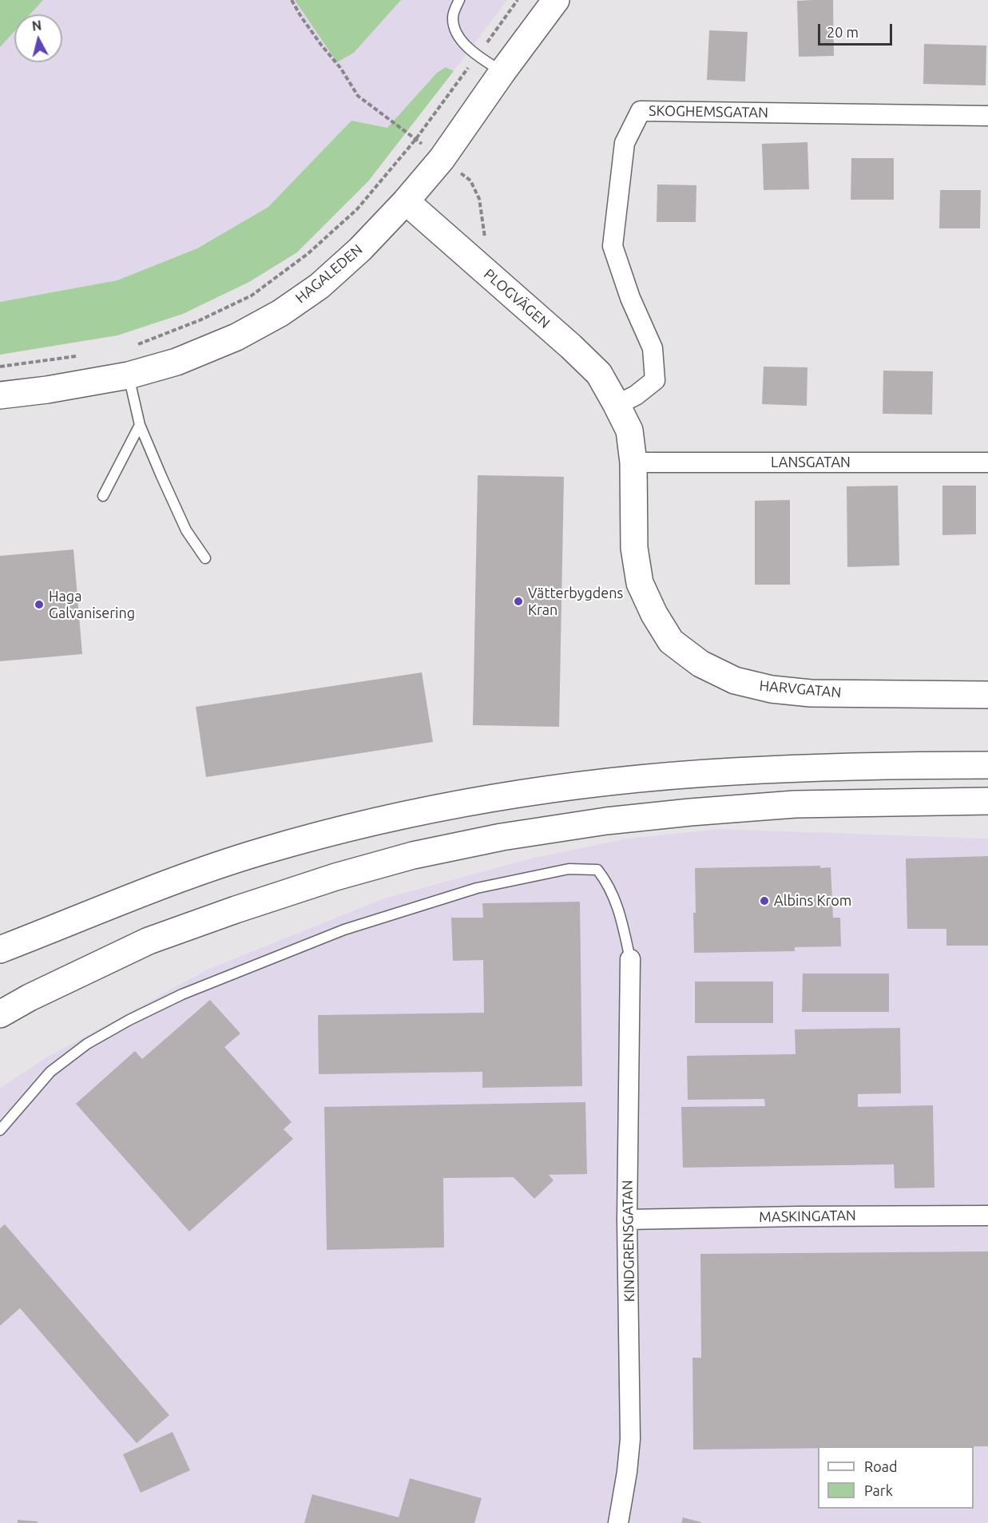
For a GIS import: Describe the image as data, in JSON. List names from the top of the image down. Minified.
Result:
{"streets":{"main road":["HAGALEDEN","PLOGVÄGEN","HARVGATAN"],"street":["SKOGHEMSGATAN","LANSGATAN","MASKINGATAN","KINDGRENSGATAN"]},"crossings":[["SKOGHEMSGATAN","PLOGVÄGEN"],["SKOGHEMSGATAN","HARVGATAN"],["HAGALEDEN","PLOGVÄGEN"],["PLOGVÄGEN","HARVGATAN"],["LANSGATAN","HARVGATAN"],["MASKINGATAN","KINDGRENSGATAN"]],"places":["Vätterbygdens Kran","Haga Galvanisering","Albins Krom"],"legend":["Road","Park"],"scale_bar":"20 m","north":"top"}
